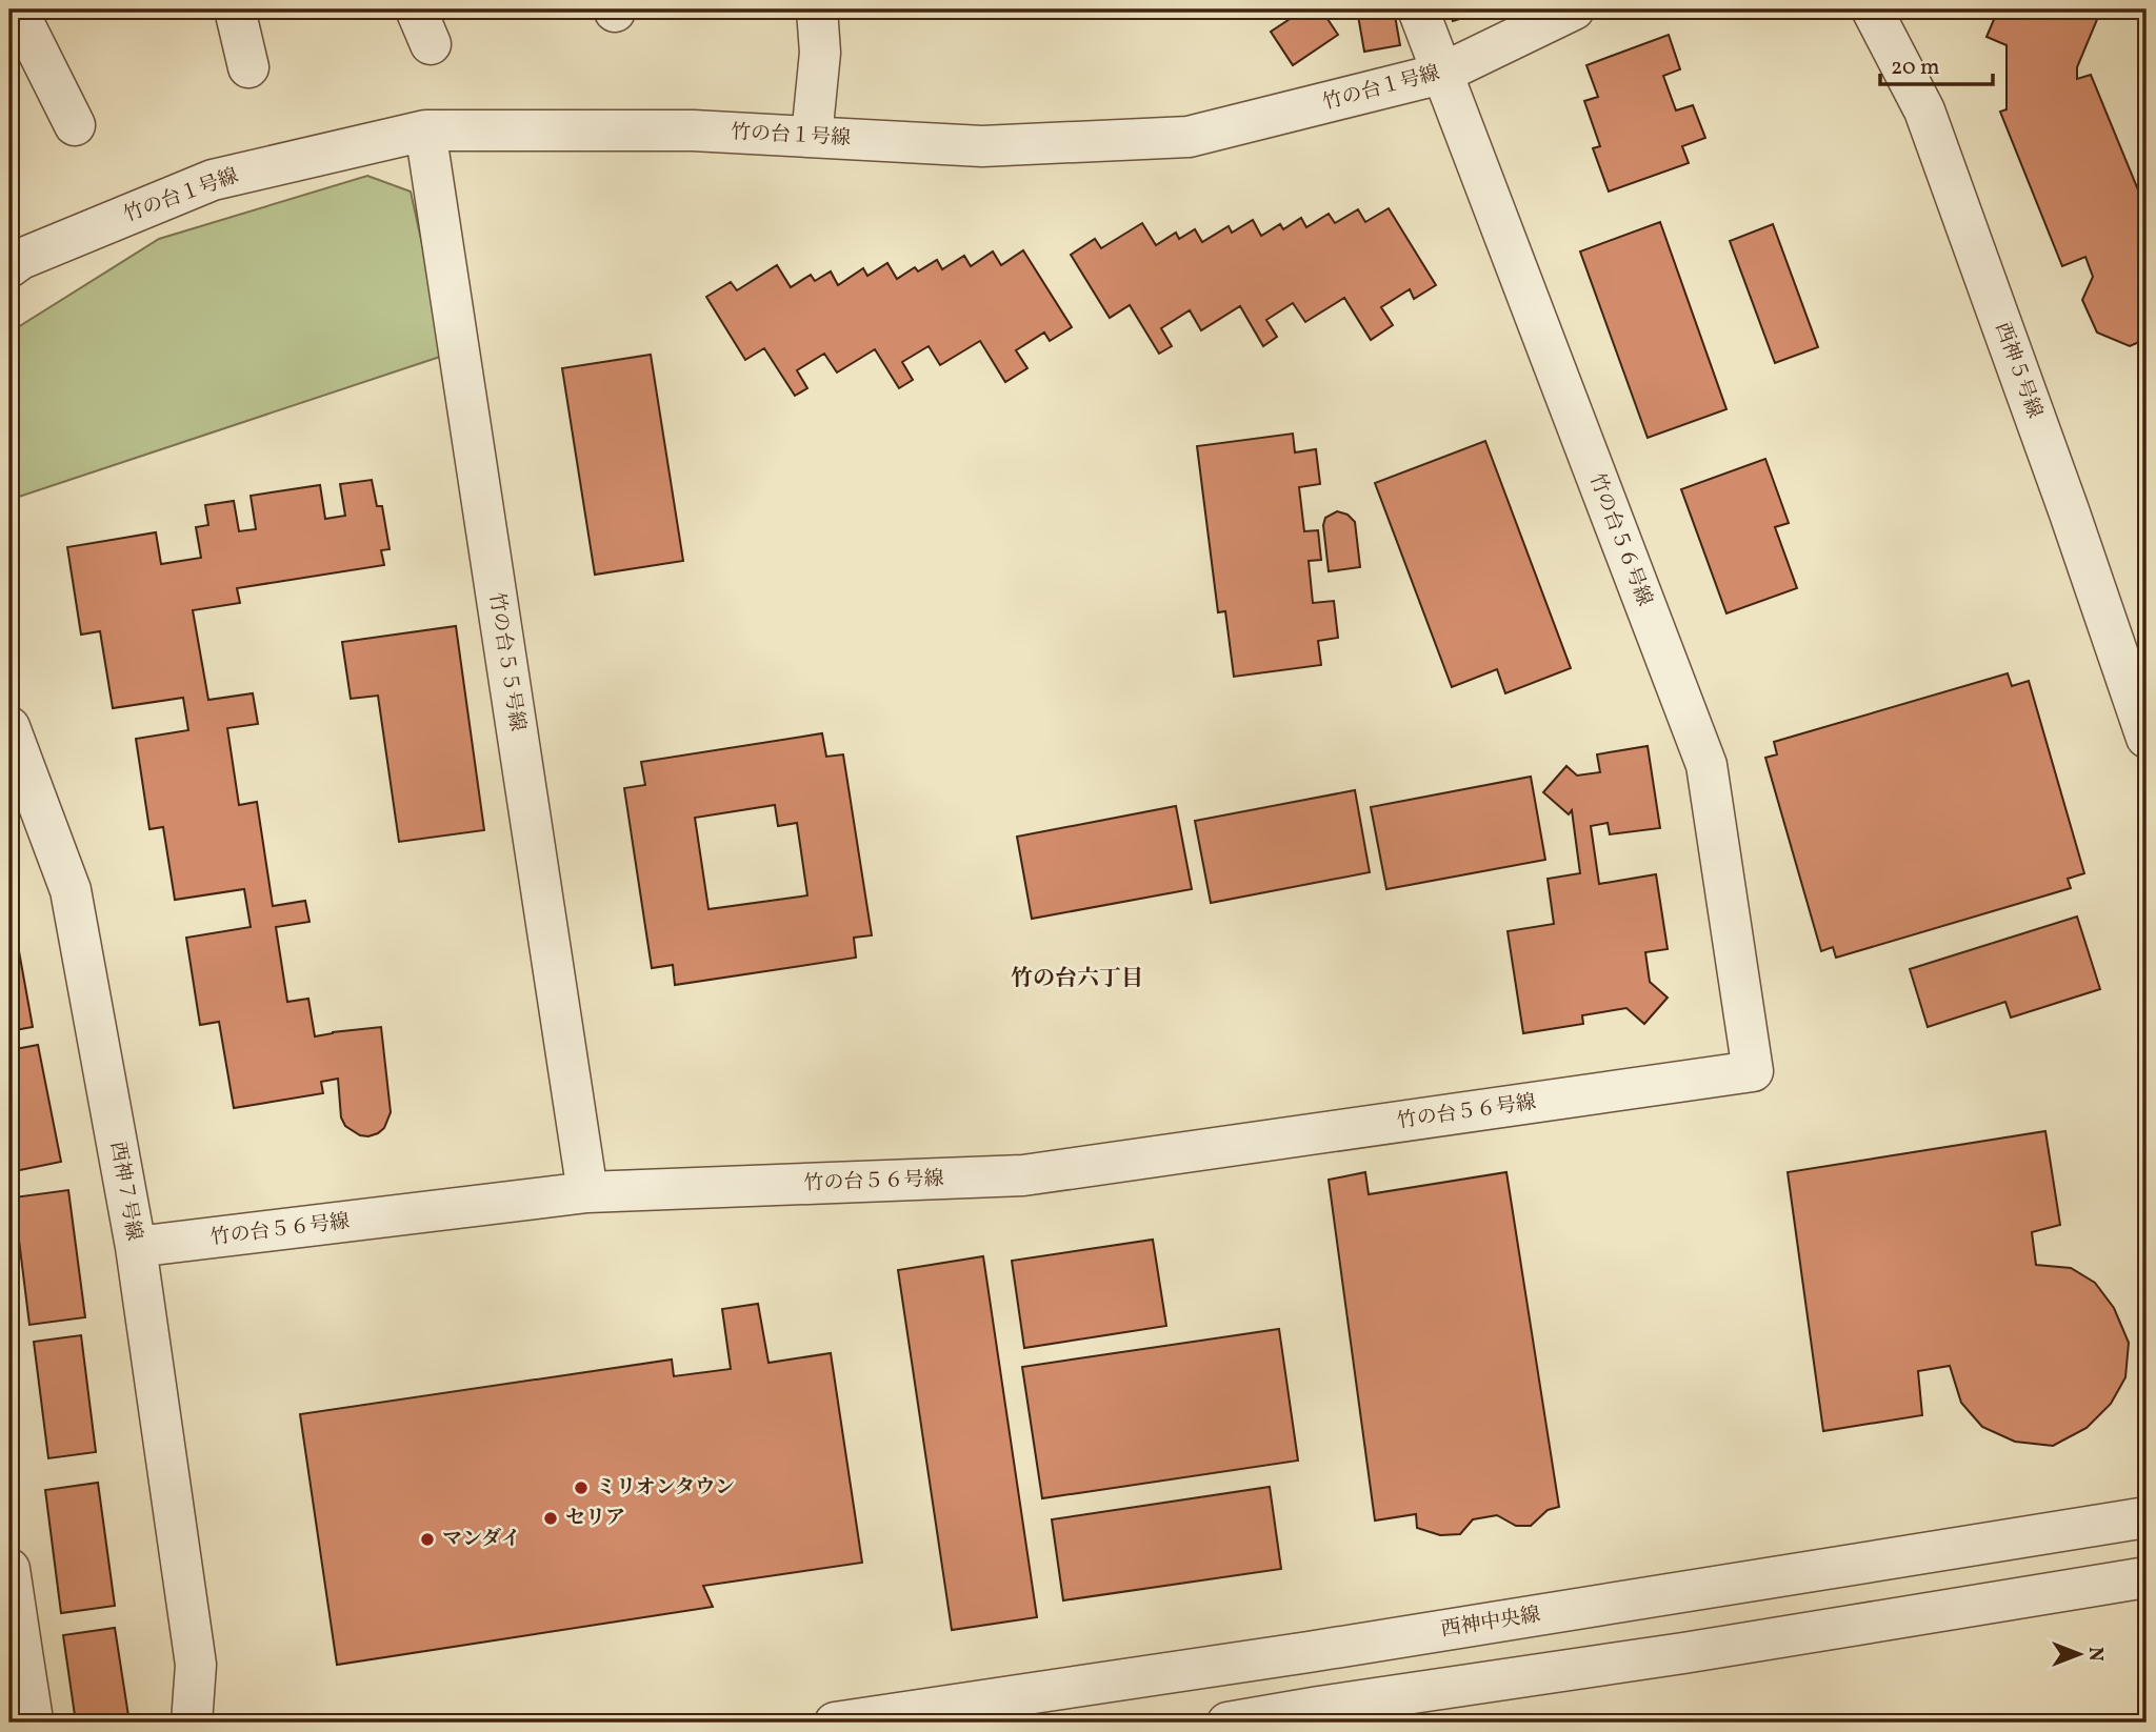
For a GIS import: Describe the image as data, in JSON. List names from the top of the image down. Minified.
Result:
{"streets":{"street":["竹の台１号線","西神５号線","竹の台５６号線","竹の台５５号線","西神７号線","西神中央線"]},"crossings":[["竹の台１号線","竹の台５６号線"],["竹の台１号線","竹の台５５号線"],["竹の台５６号線","竹の台５５号線"],["竹の台５６号線","西神７号線"]],"districts":["竹の台六丁目"],"places":["ミリオンタウン","セリア","マンダイ"],"scale_bar":"20 m","north":"right"}
